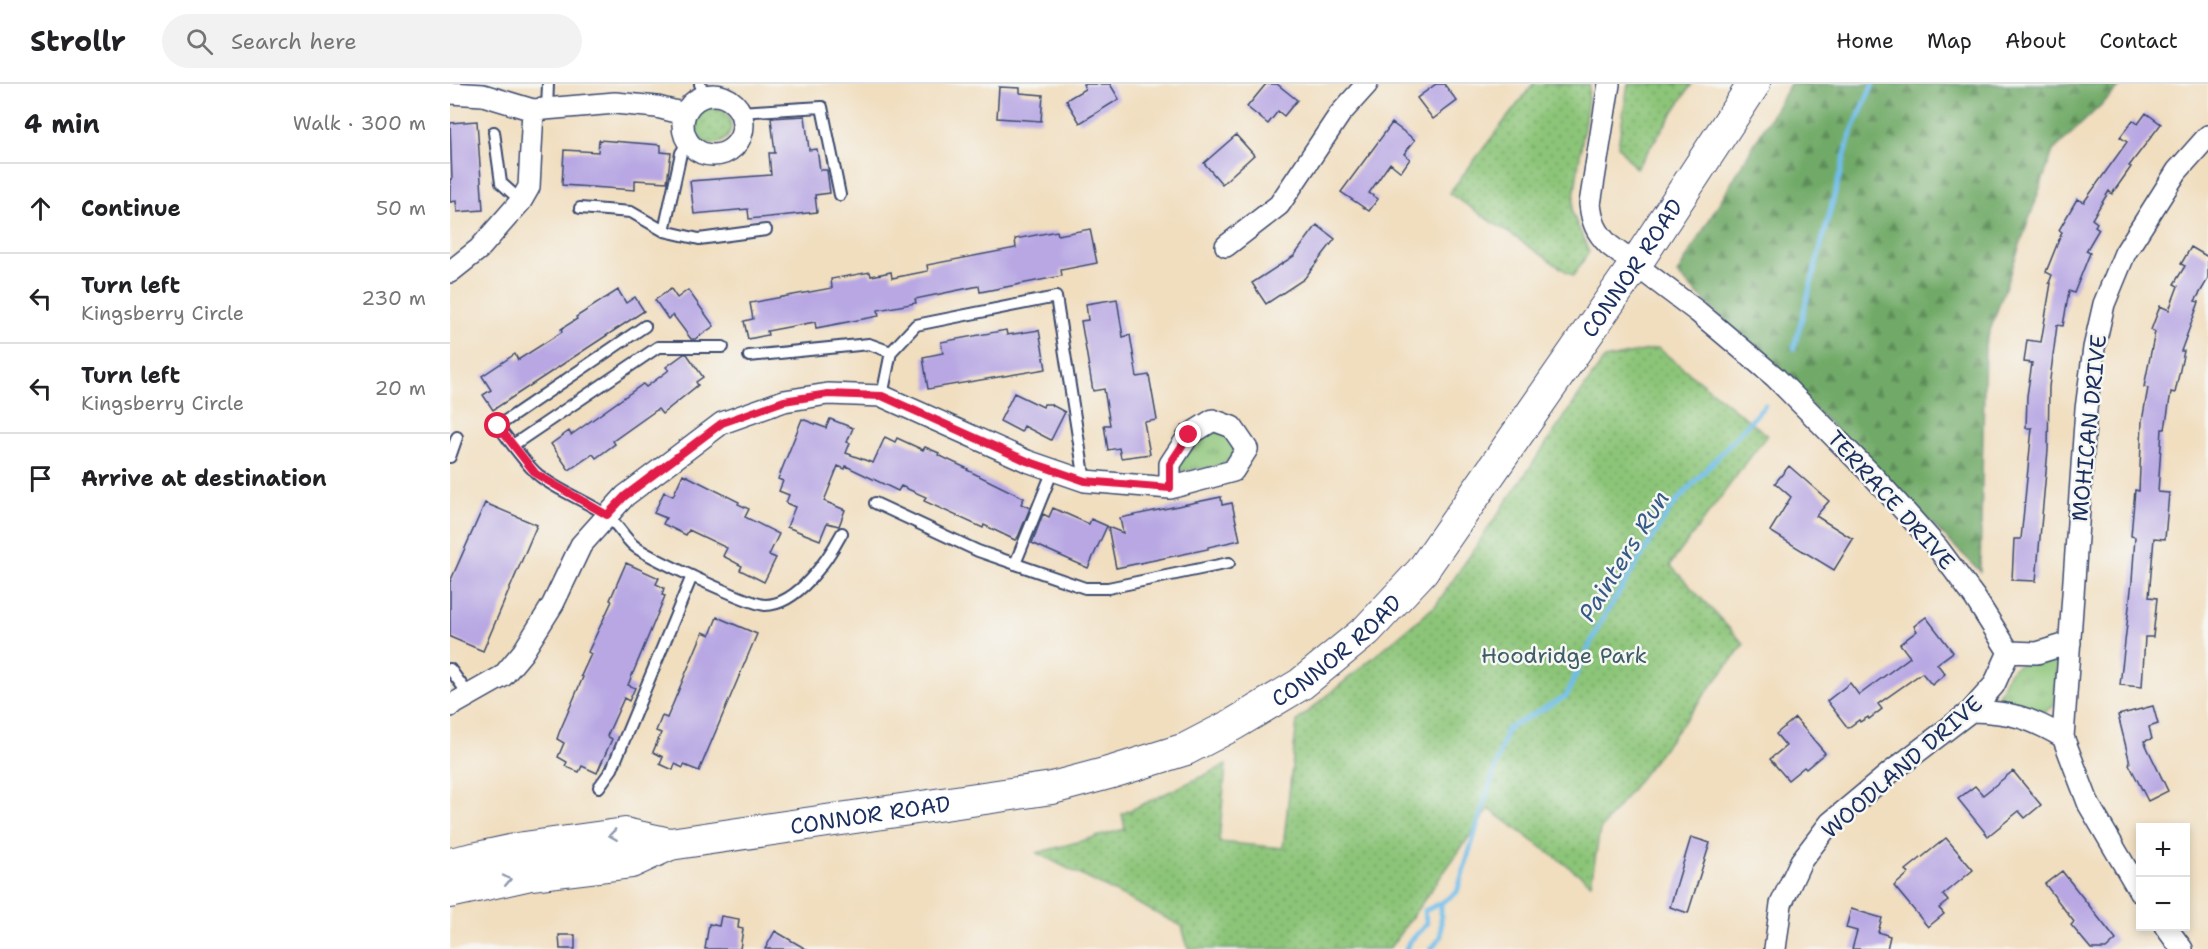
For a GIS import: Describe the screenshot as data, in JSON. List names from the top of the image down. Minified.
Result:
{"streets":{"main road":["CONNOR ROAD"],"street":["MOHICAN DRIVE","TERRACE DRIVE","WOODLAND DRIVE"]},"crossings":[["CONNOR ROAD","TERRACE DRIVE"],["TERRACE DRIVE","WOODLAND DRIVE"]],"water":["Painters Run"],"parks":["Hoodridge Park"],"page":{"header":"Strollr","search":"Search here","nav":["Home","Map","About","Contact"],"heading":["4 min","Walk · 300 m"],"list":[["Continue","50 m"],["Turn left","Kingsberry Circle","230 m"],["Turn left","Kingsberry Circle","20 m"],"Arrive at destination"],"map_buttons":["+","−"]}}
